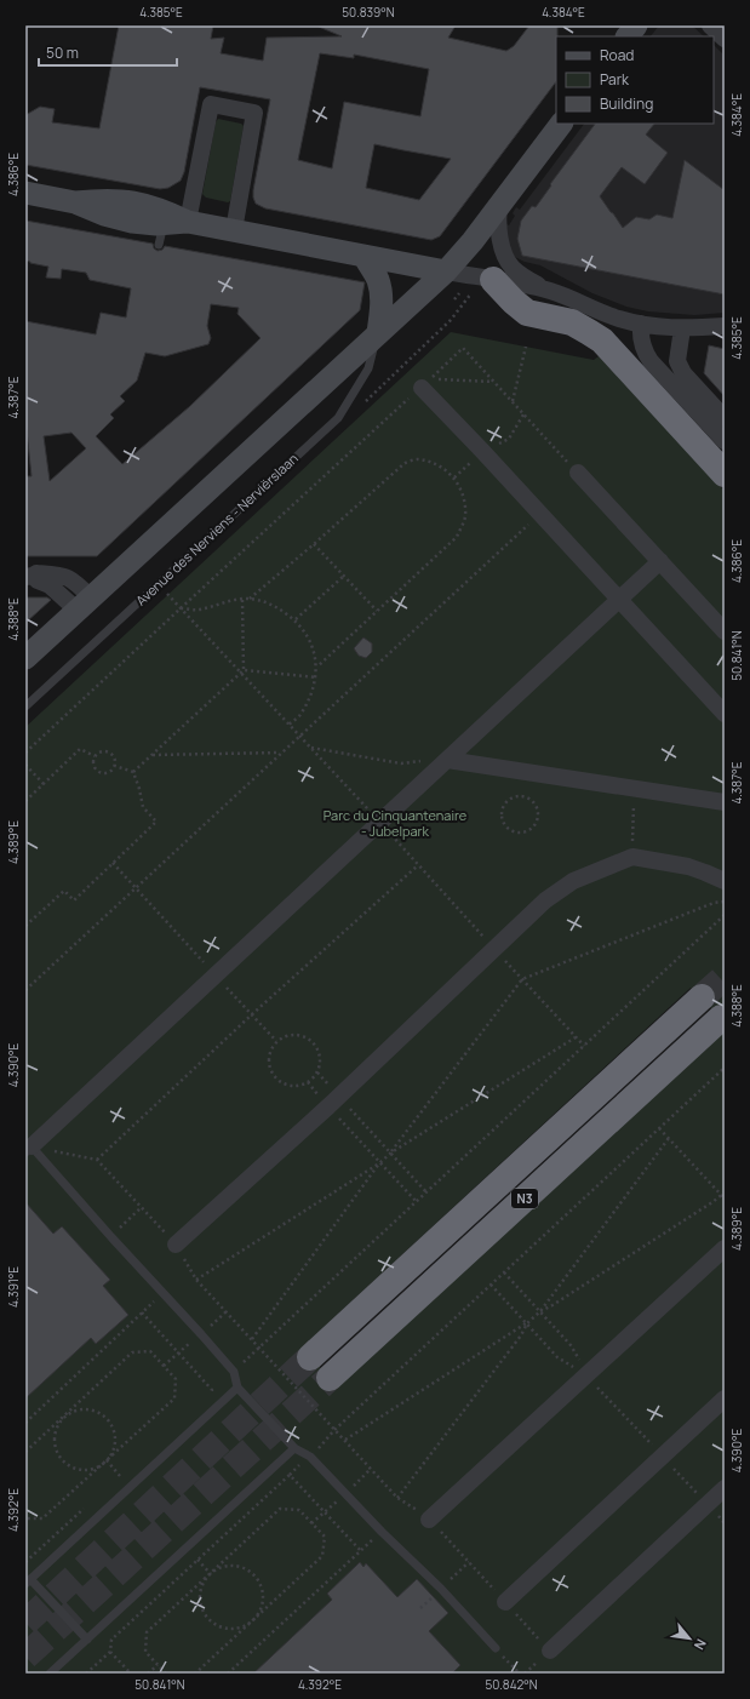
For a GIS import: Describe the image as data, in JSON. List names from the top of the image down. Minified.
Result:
{"streets":{"highway":["N3"],"lane":["Avenue des Nerviens - Nerviërslaan"]},"parks":["Parc du Cinquantenaire - Jubelpark"],"legend":["Road","Park","Building"],"scale_bar":"50 m","north":"bottom right","coordinates":["4.385°E","50.839°N","4.384°E","4.386°E","4.387°E","4.388°E","50.841°N","4.389°E","4.390°E","4.391°E","4.392°E","50.842°N"]}
